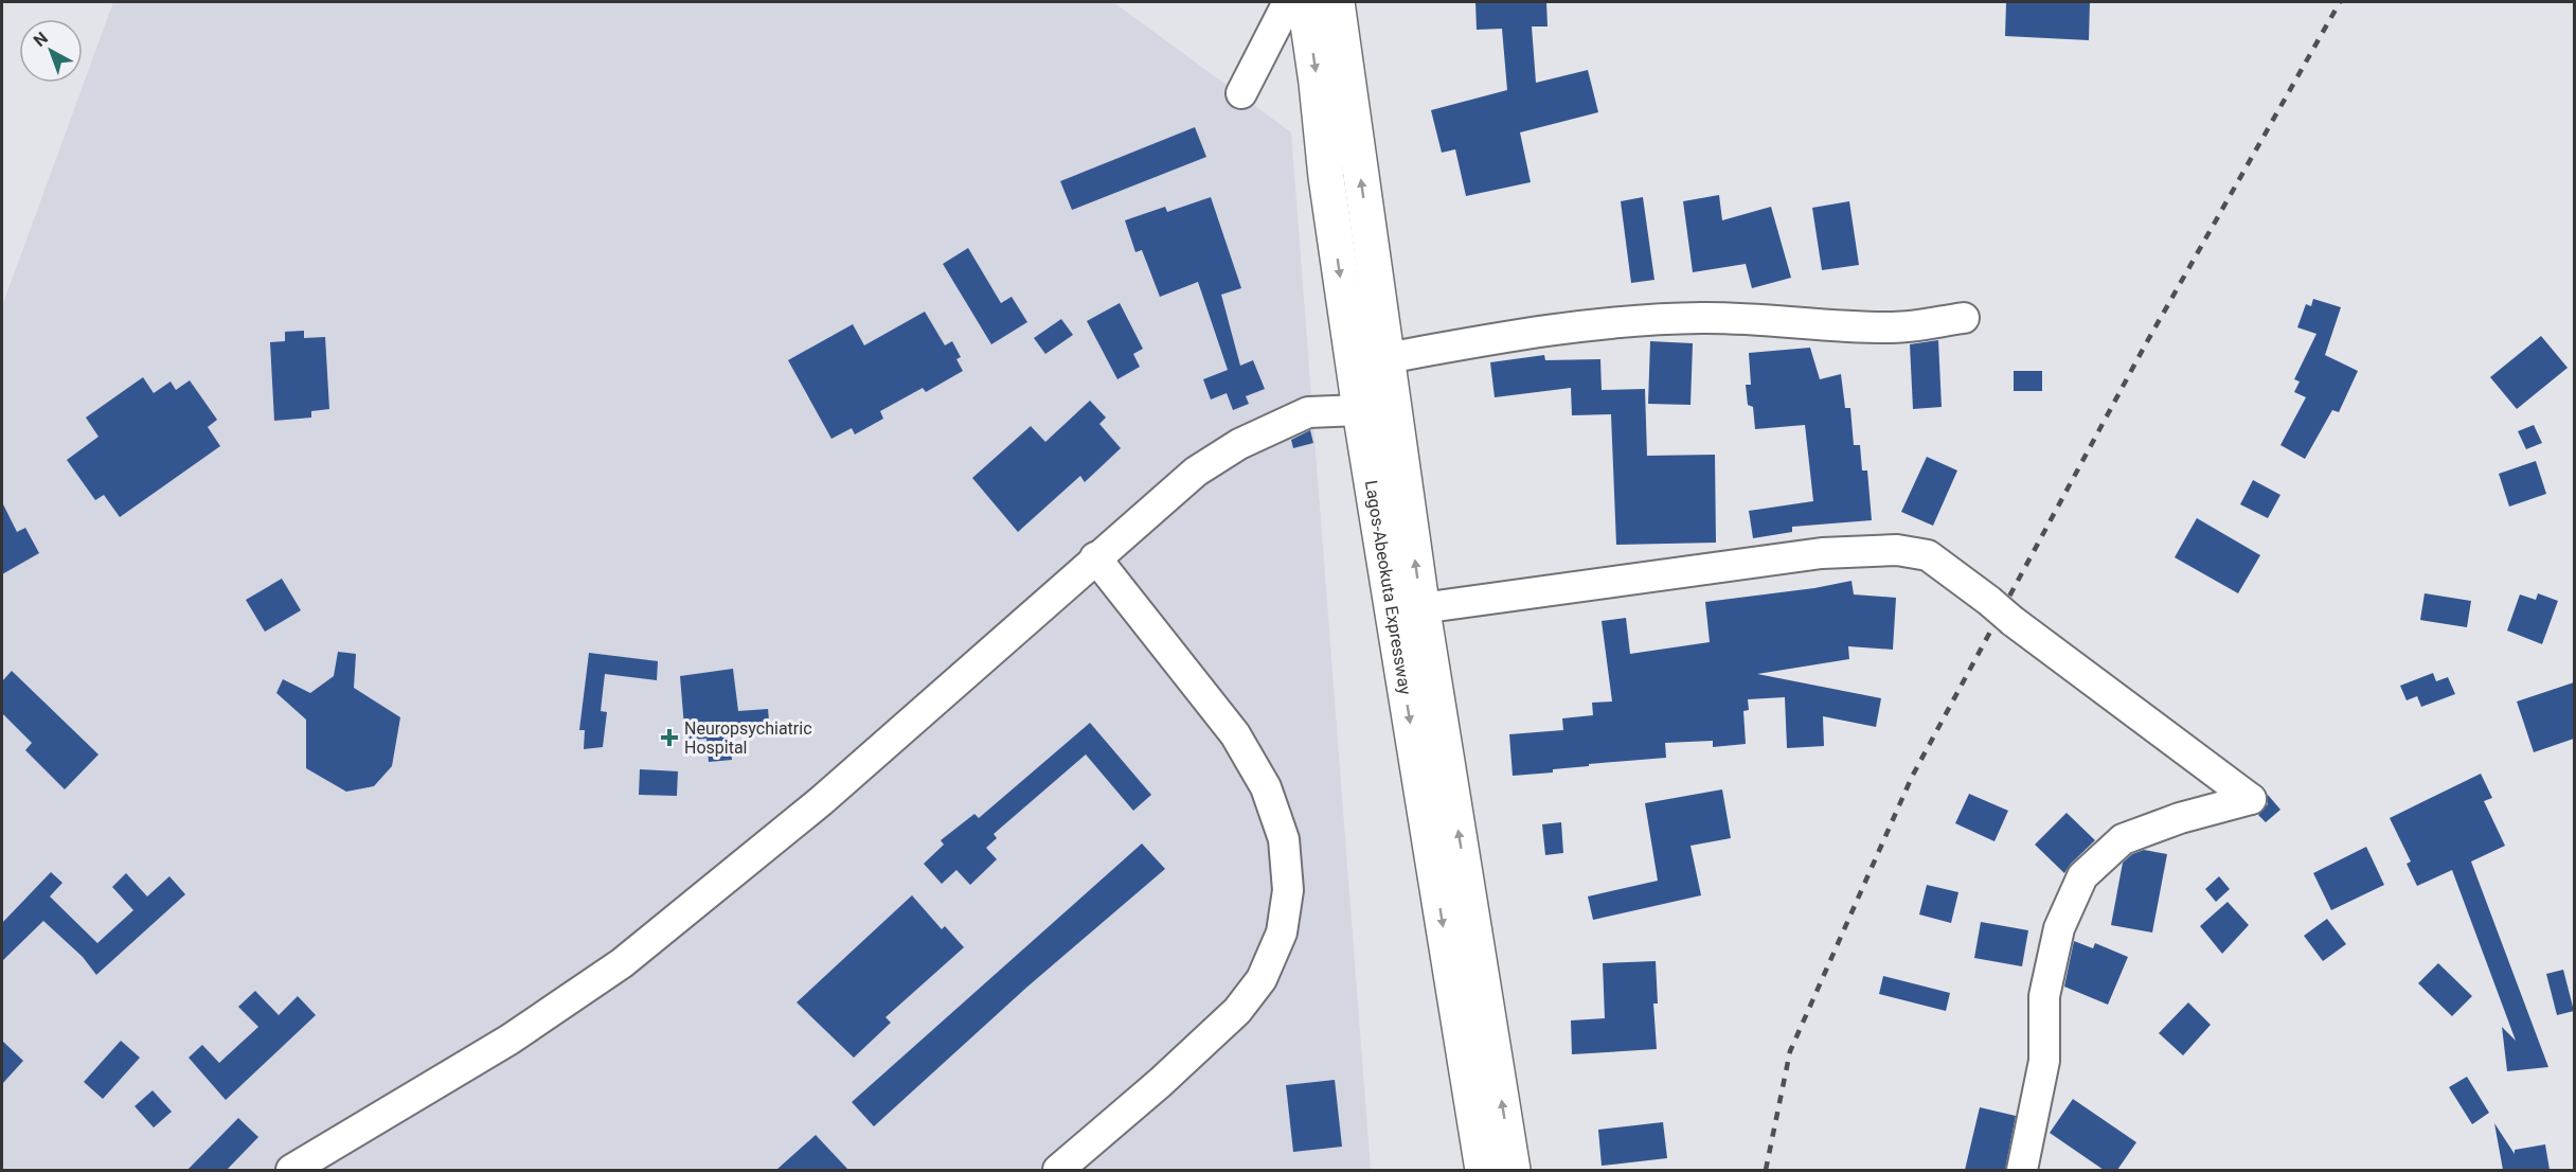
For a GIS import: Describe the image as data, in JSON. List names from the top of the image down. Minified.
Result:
{"streets":{"highway":["Lagos-Abeokuta Expressway"]},"places":{"health":["Neuropsychiatric Hospital"]},"north":"top left"}
